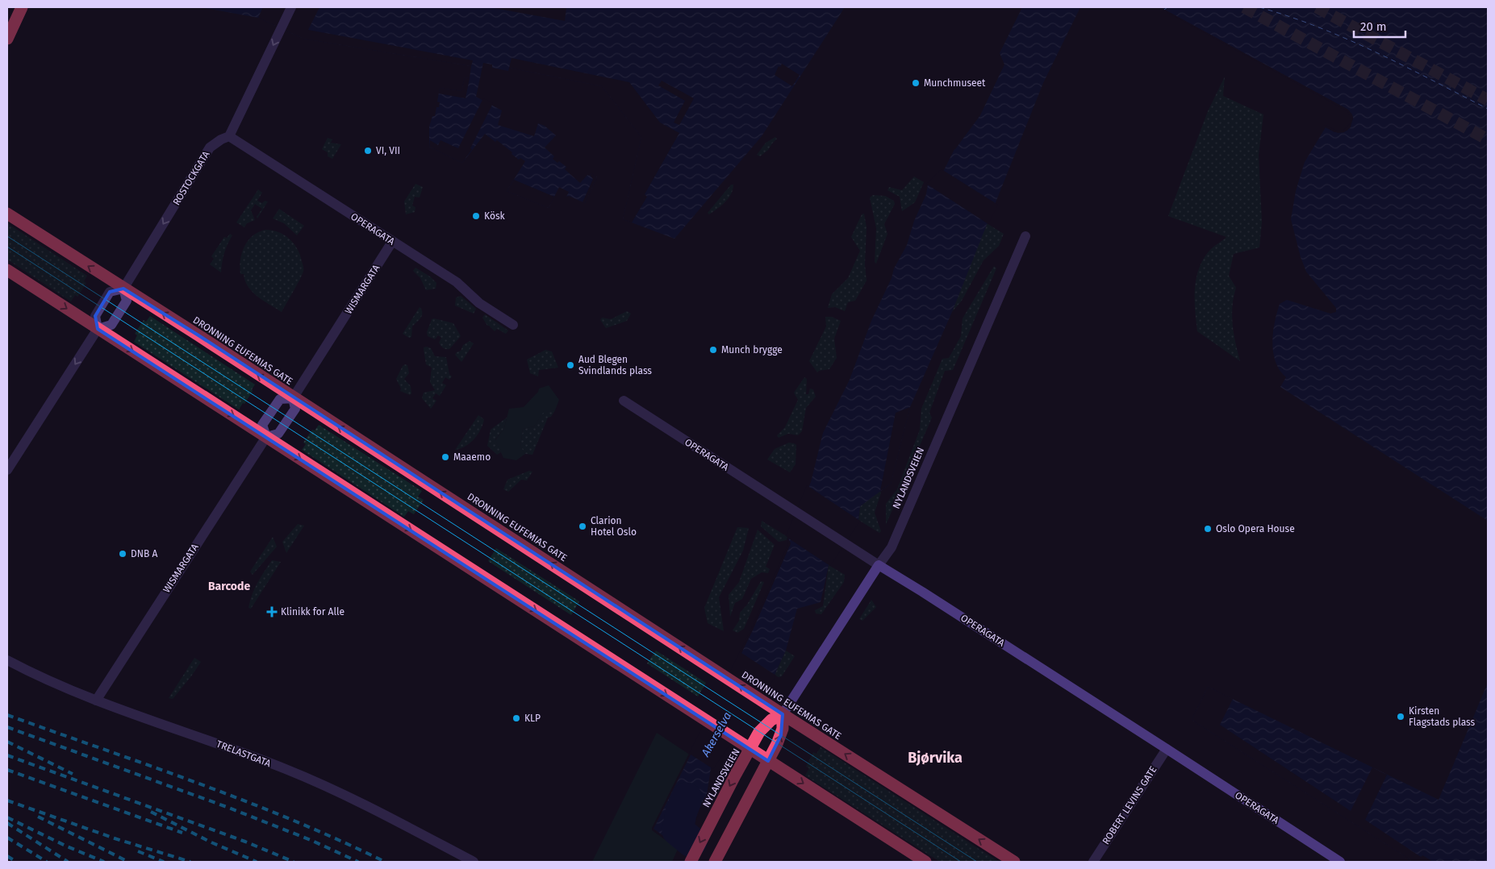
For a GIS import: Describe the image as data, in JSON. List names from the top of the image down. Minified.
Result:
{"streets":{"highway":["DRONNING EUFEMIAS GATE","NYLANDSVEIEN"],"main road":["OPERAGATA"],"street":["ROSTOCKGATA","WISMARGATA","TRELASTGATA","ROBERT LEVINS GATE"]},"crossings":[["ROSTOCKGATA","OPERAGATA"],["ROSTOCKGATA","DRONNING EUFEMIAS GATE"],["OPERAGATA","WISMARGATA"],["OPERAGATA","NYLANDSVEIEN"],["OPERAGATA","ROBERT LEVINS GATE"],["WISMARGATA","DRONNING EUFEMIAS GATE"],["WISMARGATA","TRELASTGATA"],["DRONNING EUFEMIAS GATE","NYLANDSVEIEN"]],"one_way":["ROSTOCKGATA"],"districts":["Barcode","Bjørvika"],"water":["Akerselva"],"places":{"other":["Munchmuseet","VI, VII","Kösk","Munch brygge","Aud Blegen Svindlands plass","Maaemo","Clarion Hotel Oslo","Oslo Opera House","DNB A","Kirsten Flagstads plass","KLP"],"health":["Klinikk for Alle"]},"scale_bar":"20 m"}
